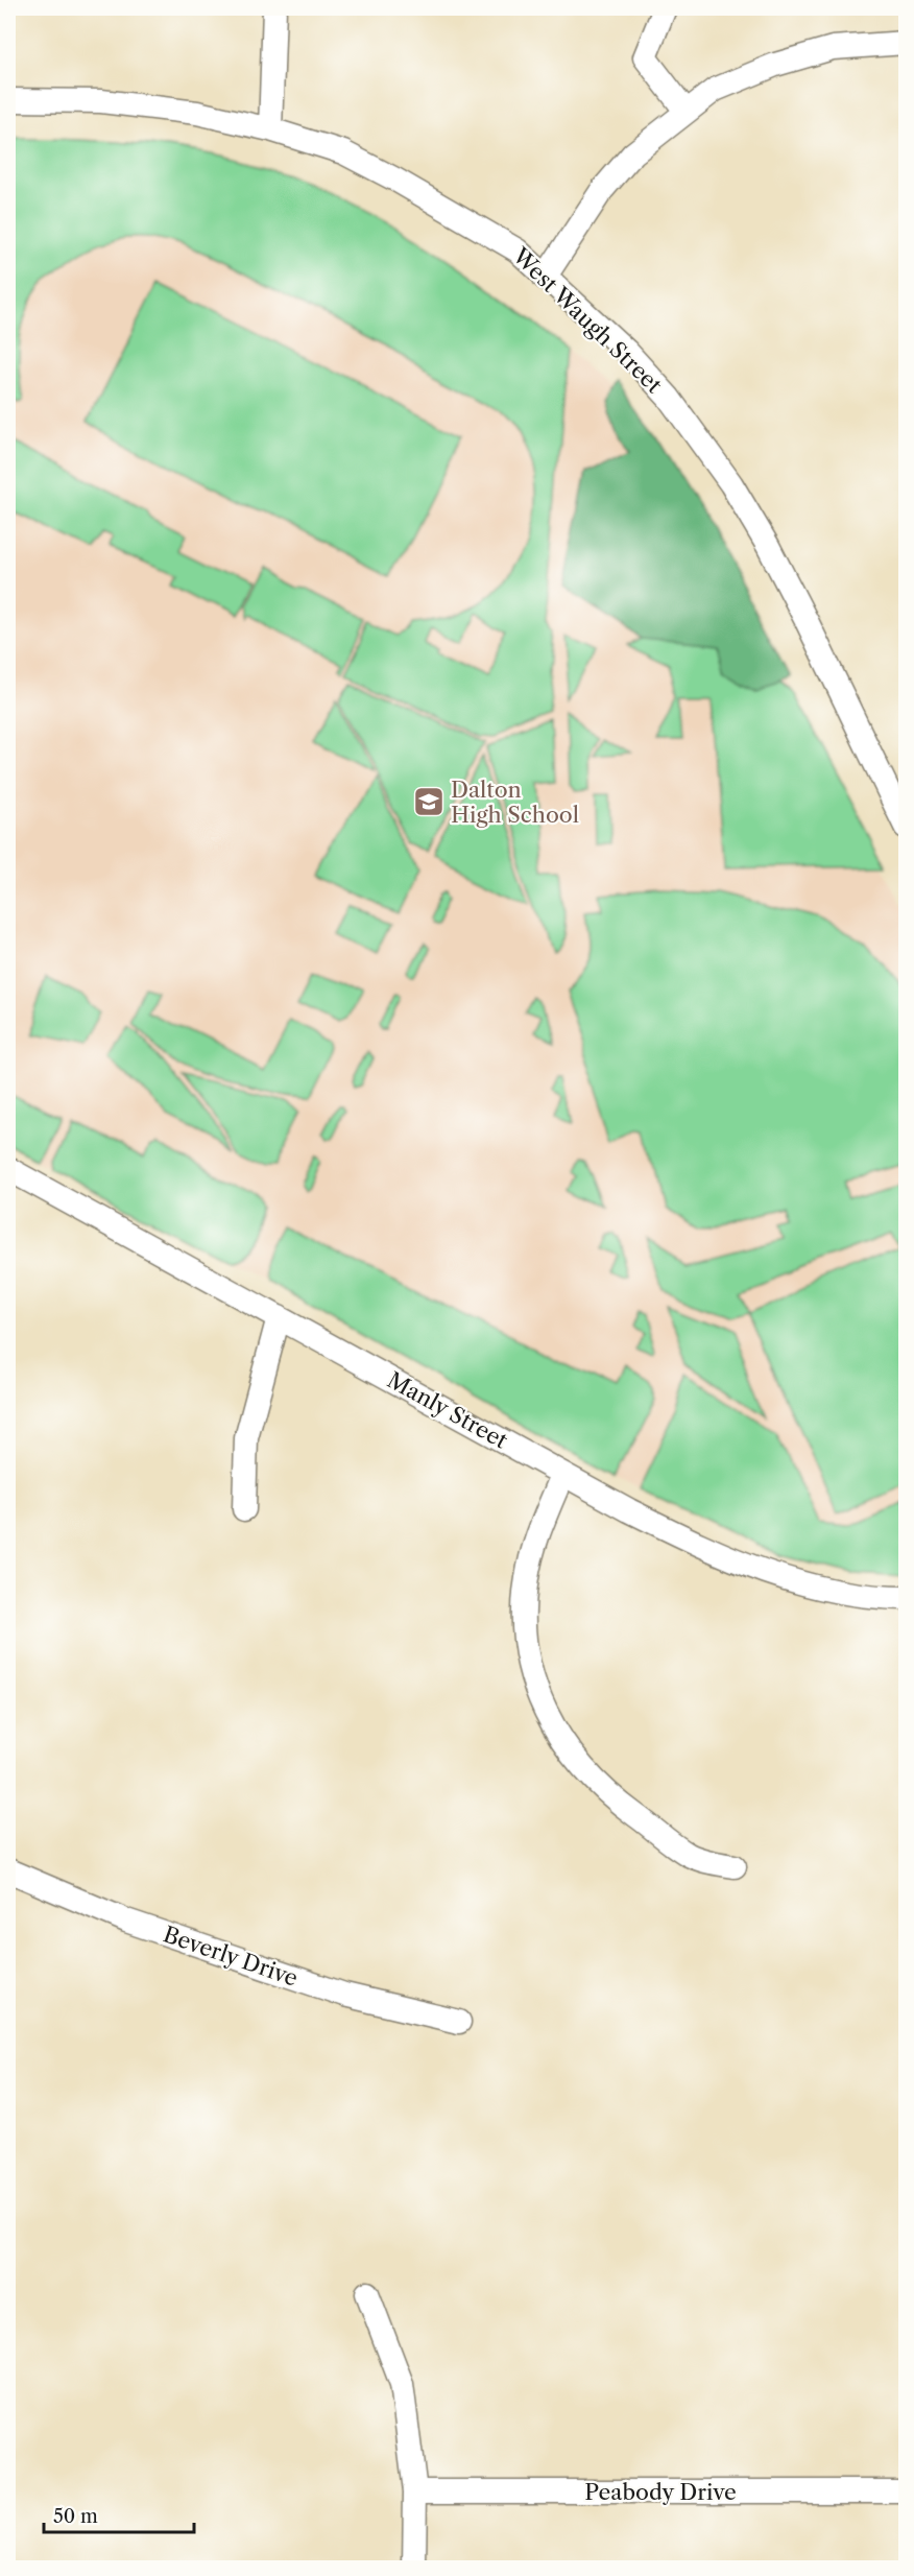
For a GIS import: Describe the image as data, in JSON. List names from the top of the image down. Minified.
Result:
{"streets":{"street":["West Waugh Street","Manly Street","Beverly Drive","Peabody Drive"]},"places":{"school or university":["Dalton High School"]},"scale_bar":"50 m"}
